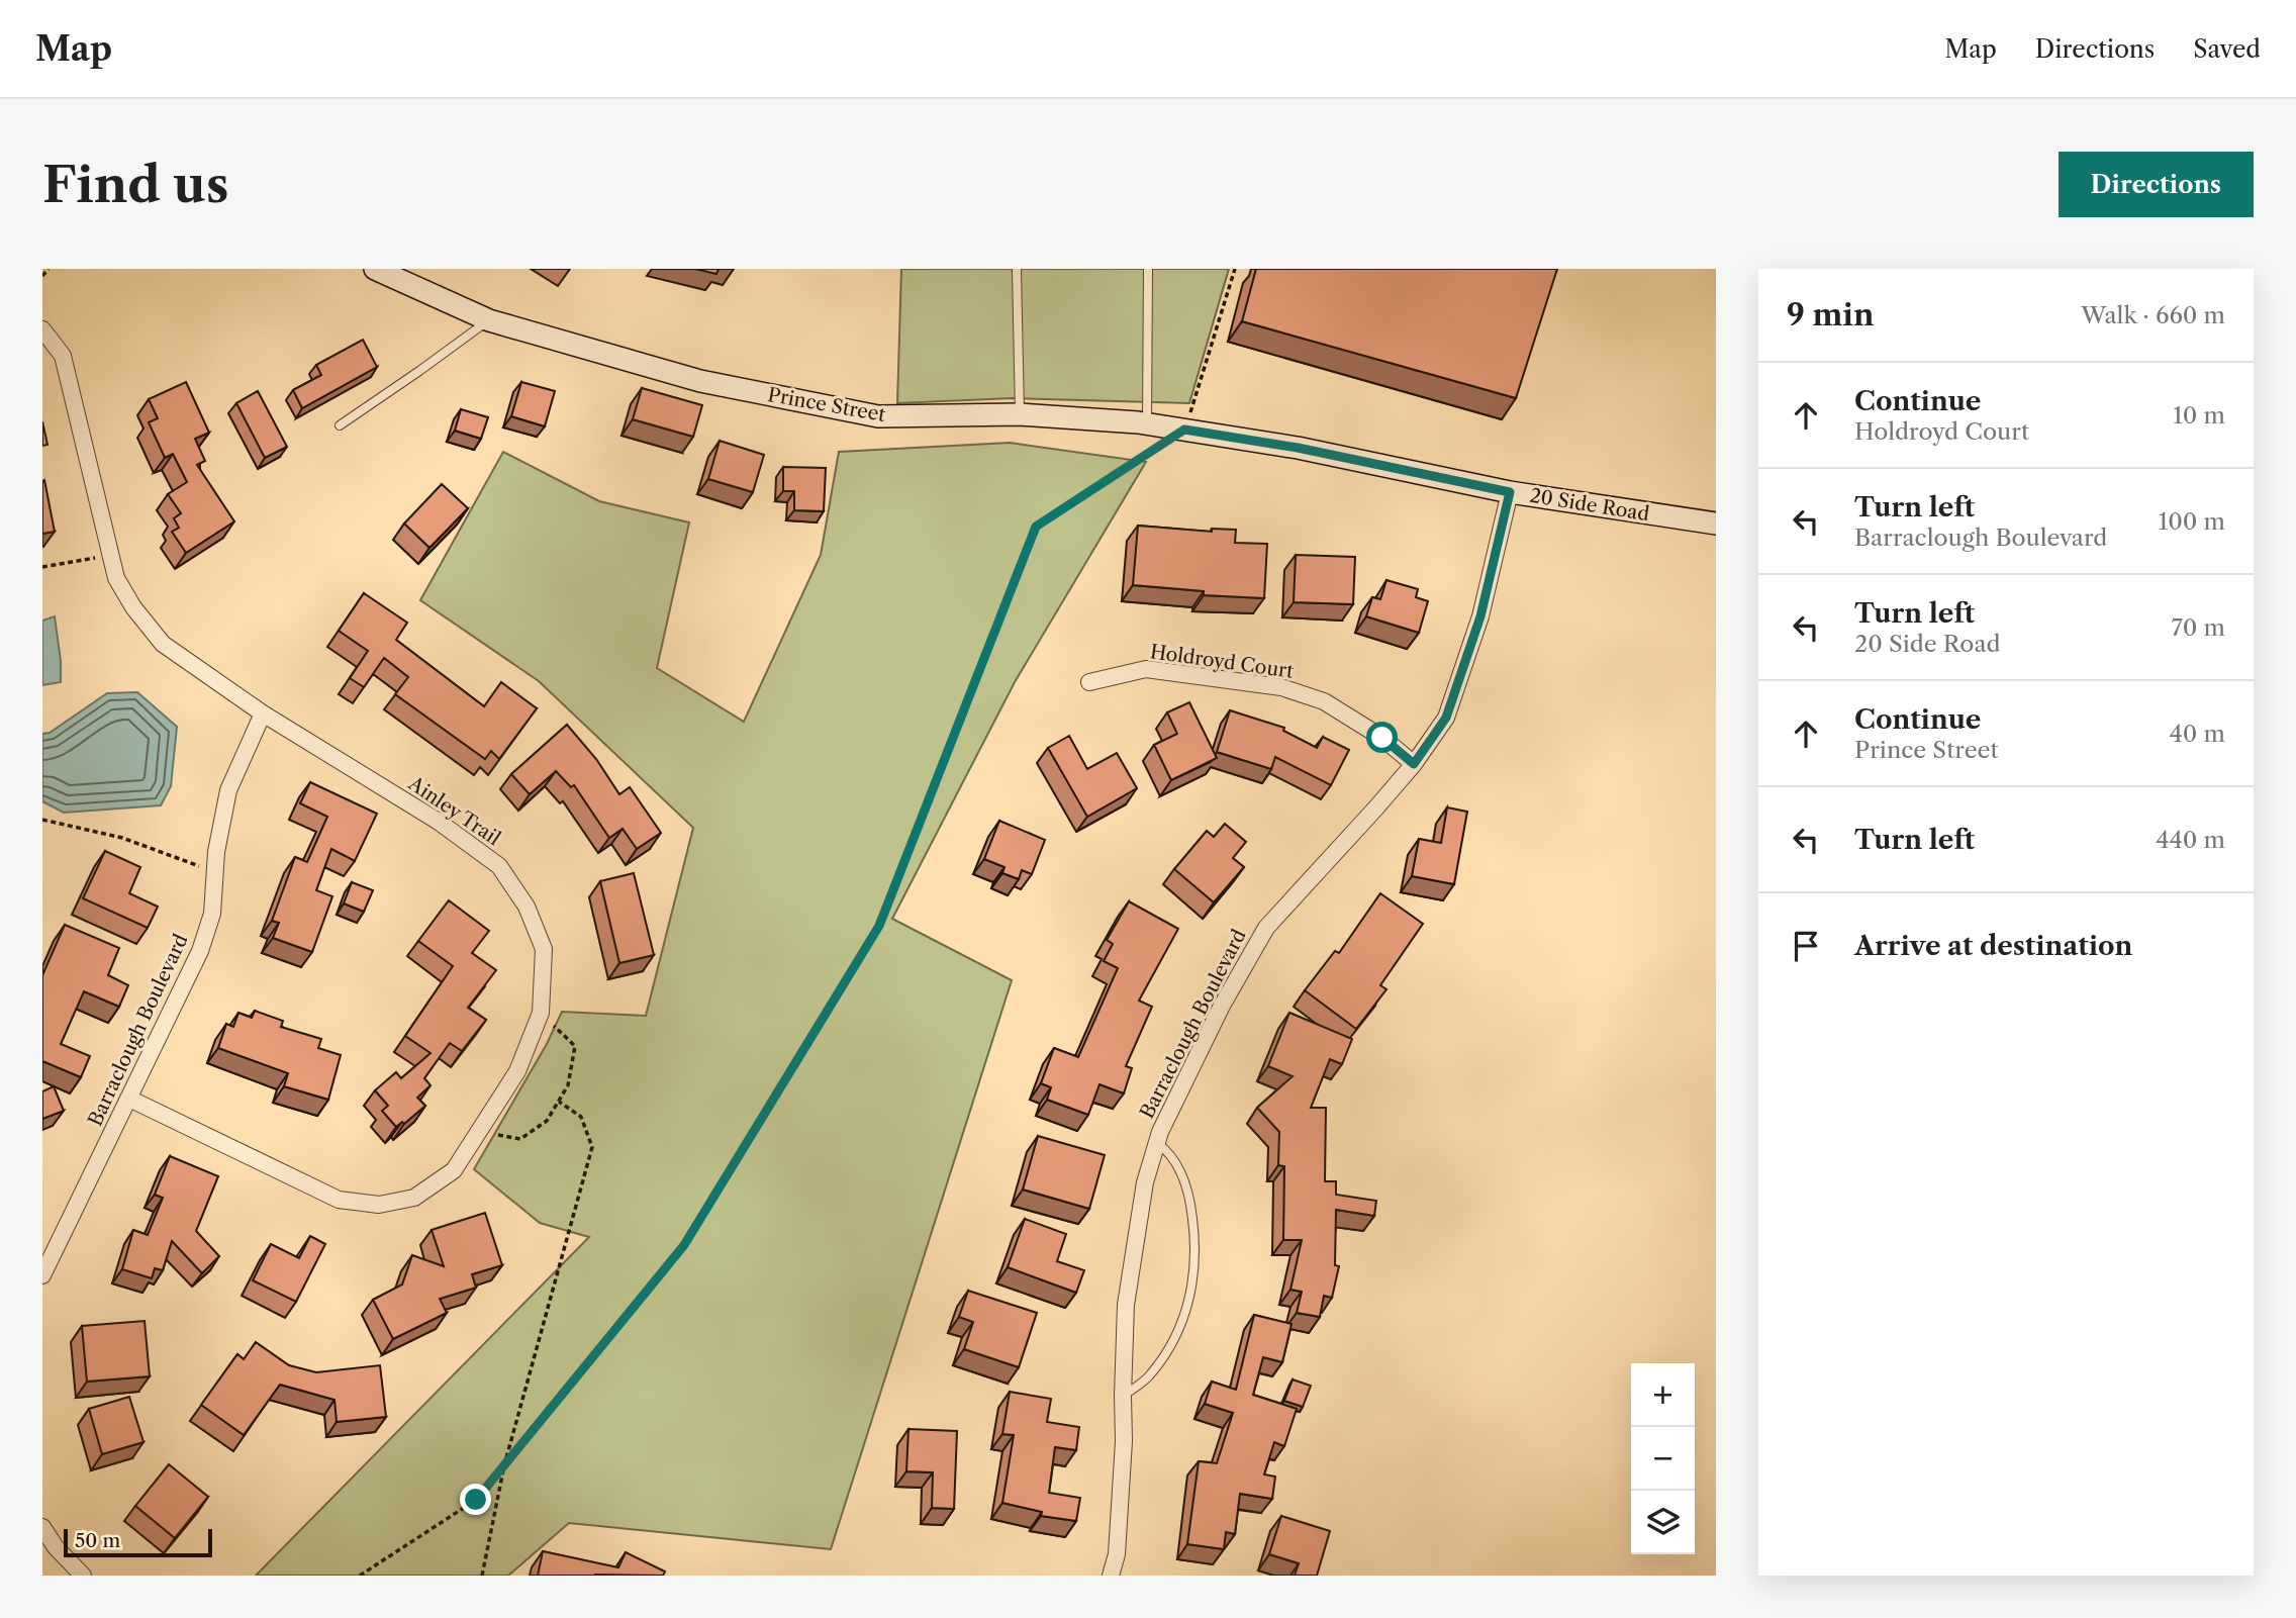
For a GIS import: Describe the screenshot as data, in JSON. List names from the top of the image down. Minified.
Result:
{"streets":{"street":["Prince Street","20 Side Road","Holdroyd Court","Ainley Trail","Barraclough Boulevard"]},"crossings":[["Prince Street","20 Side Road"],["20 Side Road","Barraclough Boulevard"],["Holdroyd Court","Barraclough Boulevard"],["Ainley Trail","Barraclough Boulevard"]],"scale_bar":"50 m","page":{"header":"Map","nav":["Map","Directions","Saved"],"buttons":"Directions","title":"Find us","heading":["9 min","Walk · 660 m"],"list":[["Continue","Holdroyd Court","10 m"],["Turn left","Barraclough Boulevard","100 m"],["Turn left","20 Side Road","70 m"],["Continue","Prince Street","40 m"],["Turn left","440 m"],"Arrive at destination"],"map_buttons":["+","−"],"scale":"50 m"}}
